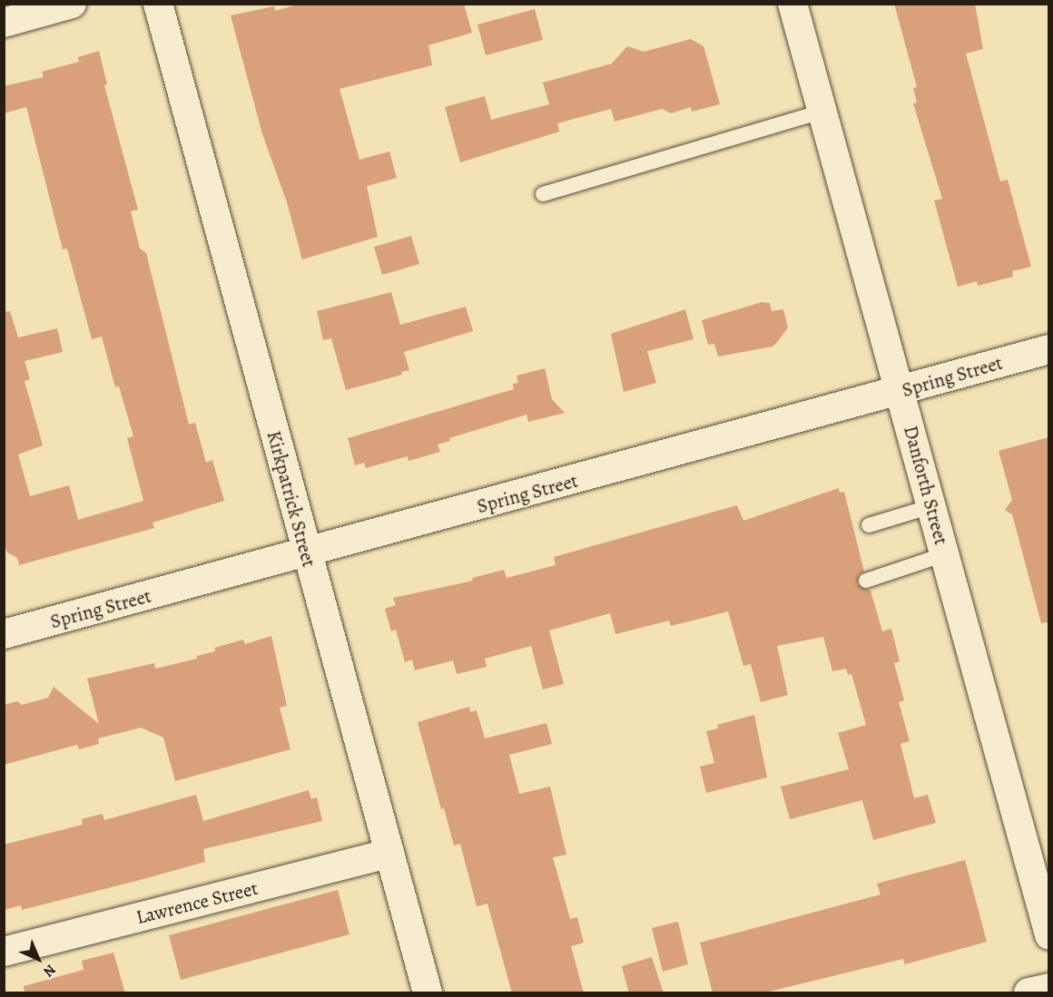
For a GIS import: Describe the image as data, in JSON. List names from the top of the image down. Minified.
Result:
{"streets":{"street":["Spring Street","Danforth Street","Kirkpatrick Street","Lawrence Street"]},"crossings":[["Spring Street","Danforth Street"],["Spring Street","Kirkpatrick Street"],["Kirkpatrick Street","Lawrence Street"]],"north":"bottom right"}
